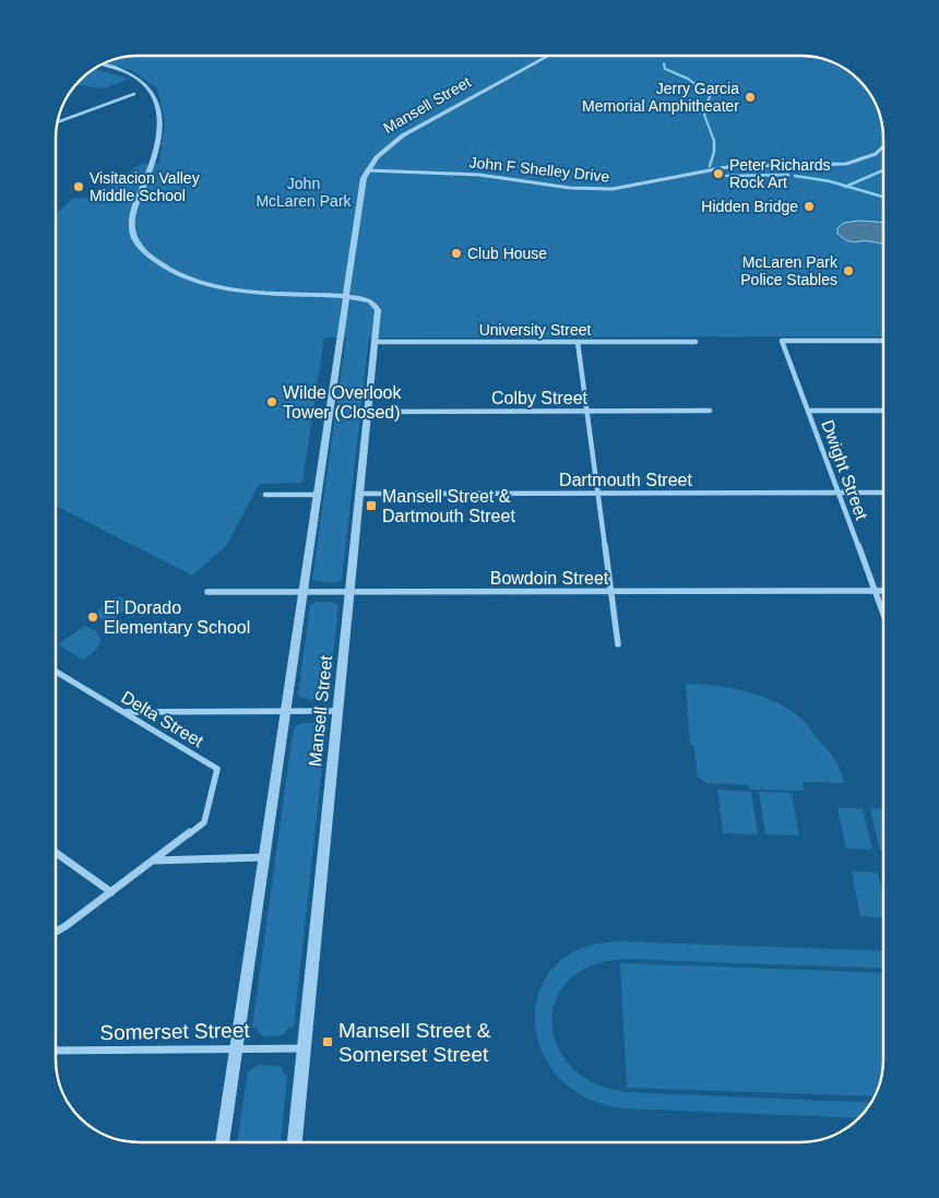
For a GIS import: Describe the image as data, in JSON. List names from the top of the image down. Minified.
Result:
{"streets":{"street":["Mansell Street","John F Shelley Drive","University Street","Colby Street","Dwight Street","Dartmouth Street","Bowdoin Street","Delta Street","Somerset Street"]},"crossings":[["Mansell Street","John F Shelley Drive"],["Mansell Street","University Street"],["Mansell Street","Colby Street"],["Mansell Street","Dartmouth Street"],["Mansell Street","Bowdoin Street"],["Mansell Street","Somerset Street"],["Dwight Street","Dartmouth Street"],["Dwight Street","Bowdoin Street"]],"parks":["John McLaren Park"],"places":{"other":["Jerry Garcia Memorial Amphitheater","Peter Richards Rock Art","Visitacion Valley Middle School","Hidden Bridge","Club House","McLaren Park Police Stables","Wilde Overlook Tower (Closed)","El Dorado Elementary School"],"transit":["Mansell Street & Dartmouth Street","Mansell Street & Somerset Street"]}}
